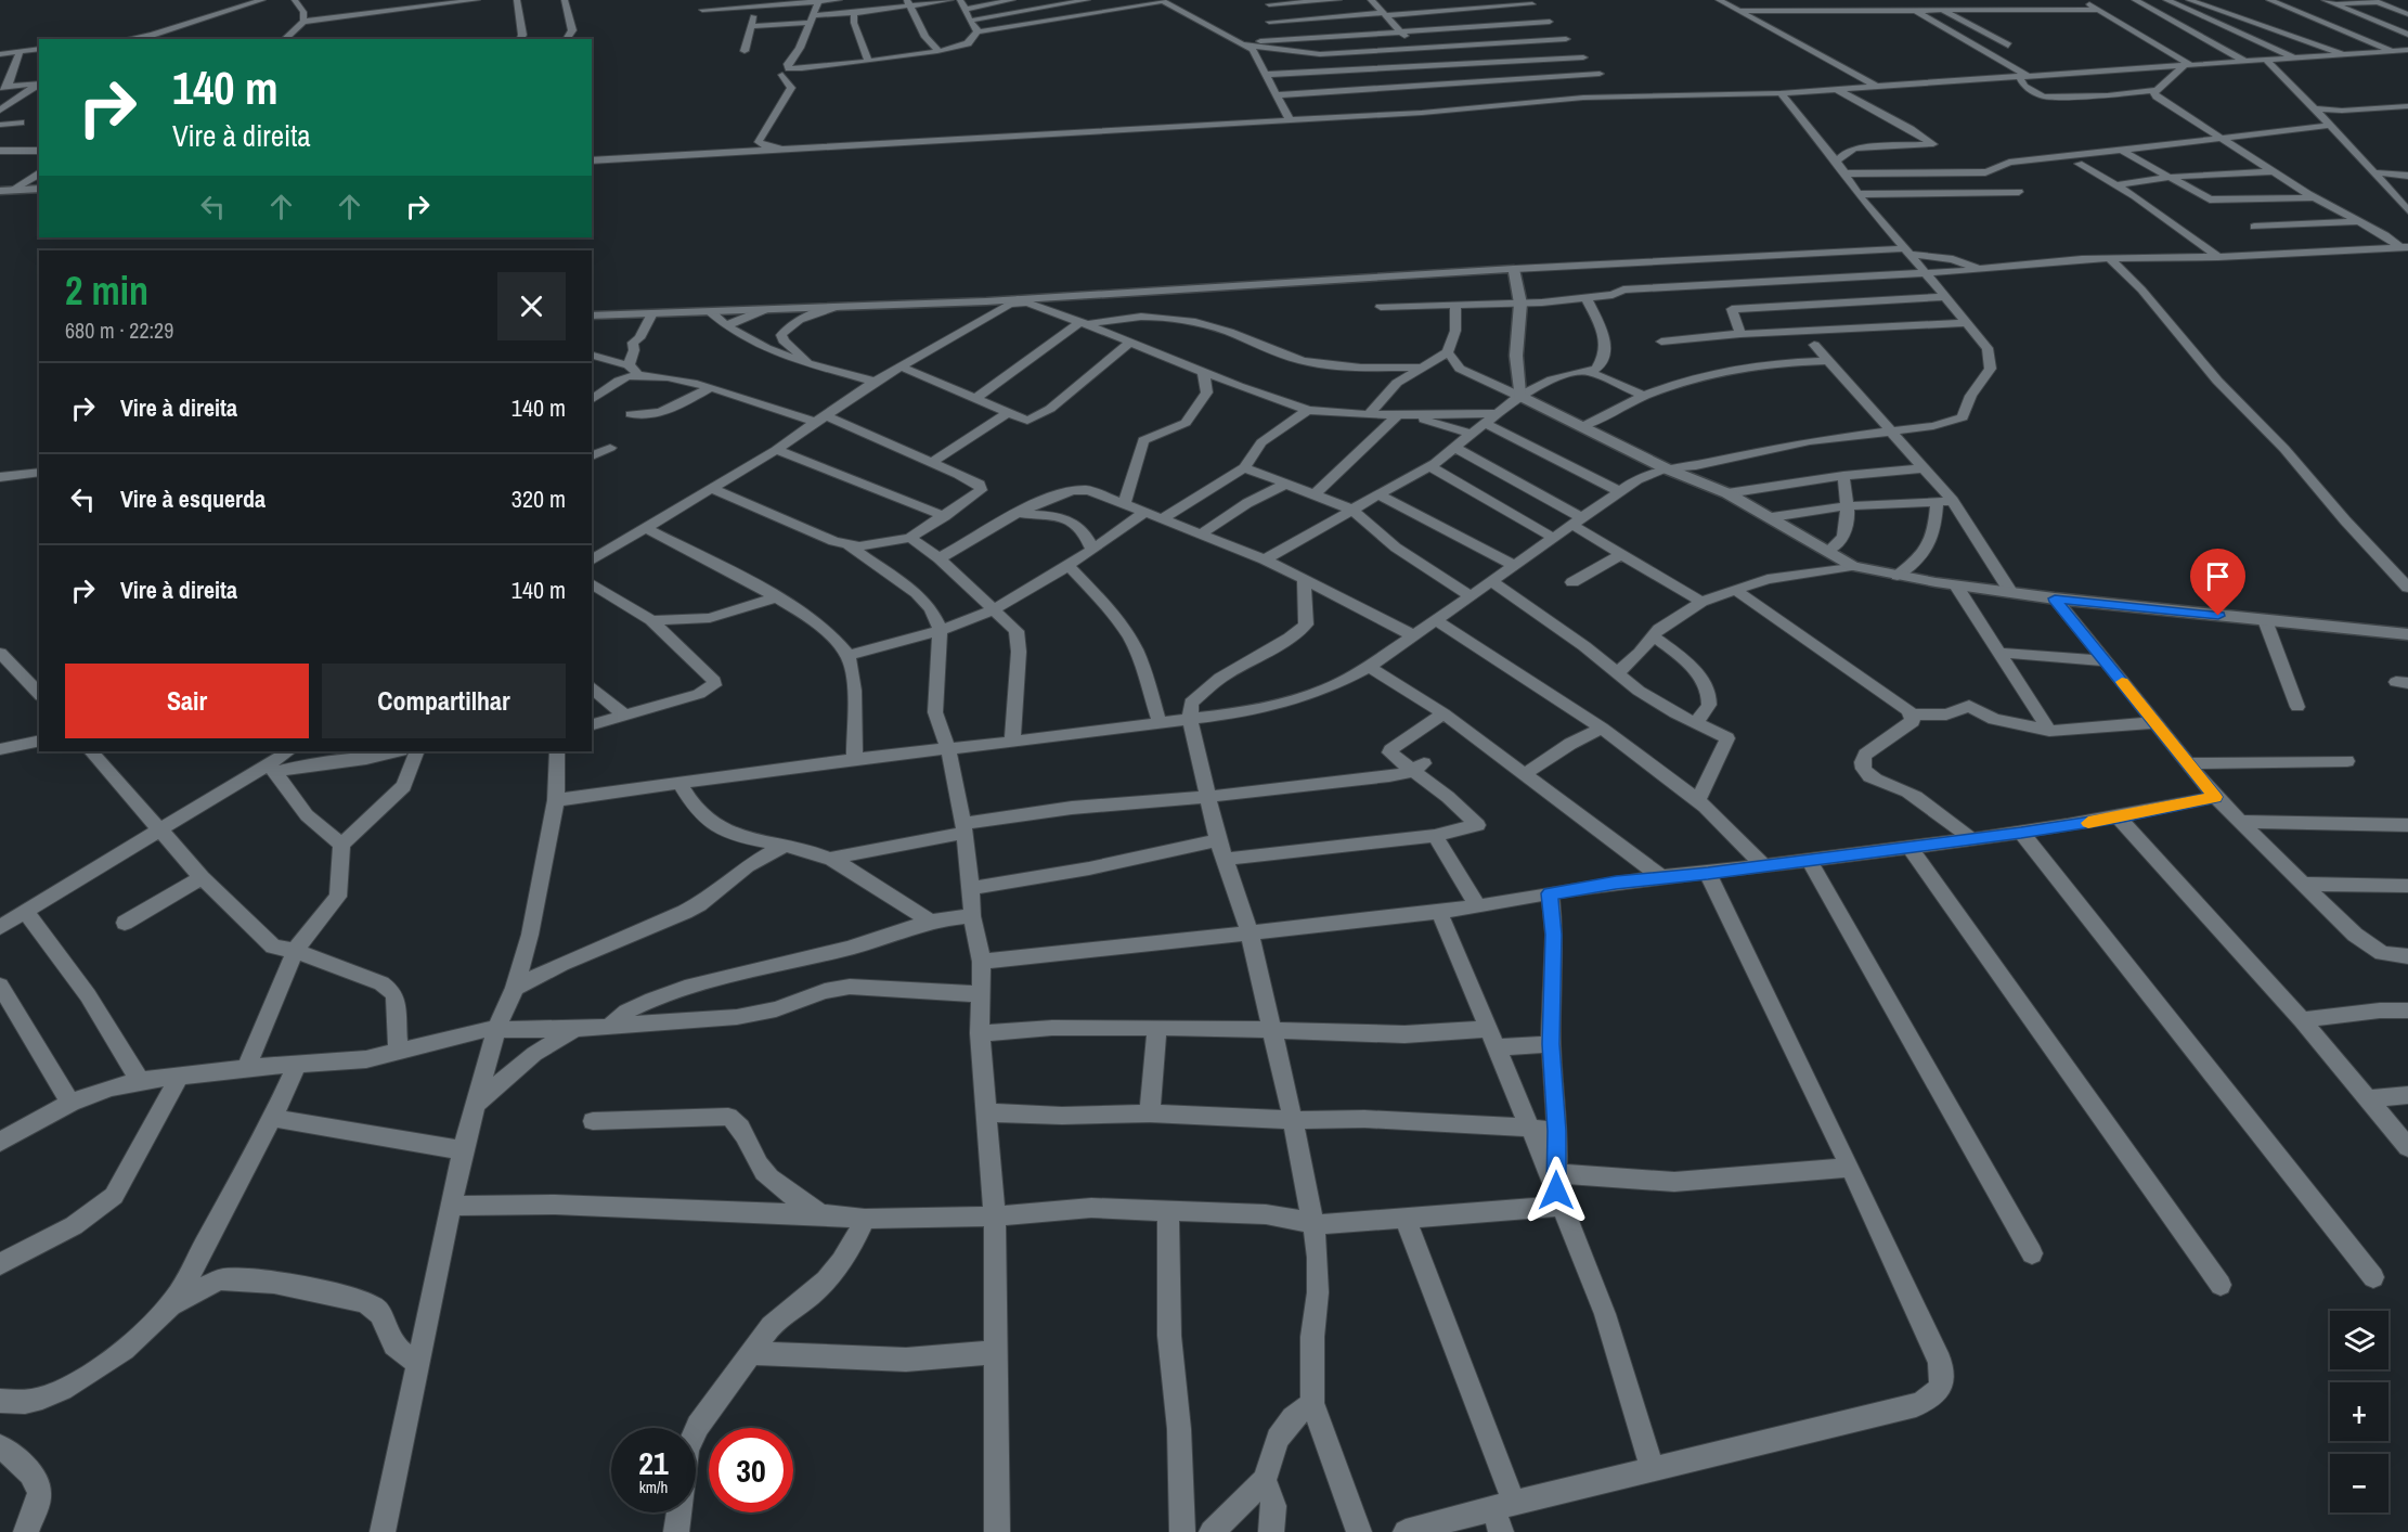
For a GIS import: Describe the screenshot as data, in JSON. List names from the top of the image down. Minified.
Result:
{"page":{"turn":["140 m","Vire à direita"],"heading":["2 min","680 m · 22:29"],"list":[{"name":"Vire à direita","value":"140 m"},{"name":"Vire à esquerda","value":"320 m"},{"name":"Vire à direita","value":"140 m"}],"buttons":["Sair","Compartilhar"],"map_buttons":["+","−"],"speed":"21 km/h","limit":"30"}}
